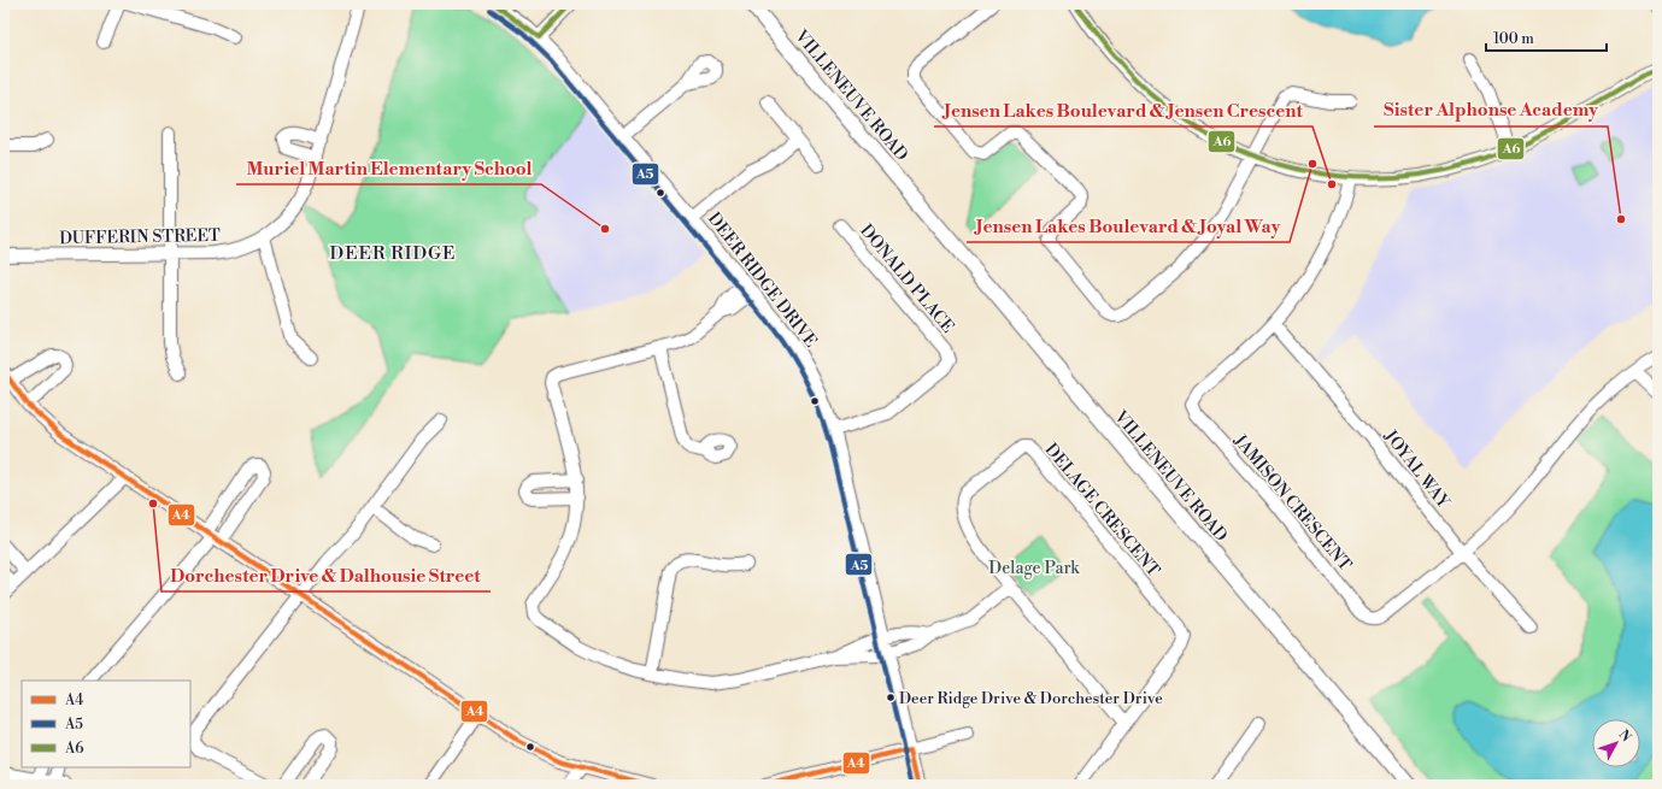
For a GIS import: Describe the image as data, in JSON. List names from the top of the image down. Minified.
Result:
{"streets":{"main road":["VILLENEUVE ROAD"],"street":["DUFFERIN STREET","DONALD PLACE","DEER RIDGE DRIVE","JOYAL WAY","JAMISON CRESCENT","DELAGE CRESCENT"]},"crossings":[["DONALD PLACE","DEER RIDGE DRIVE"],["JOYAL WAY","JAMISON CRESCENT"]],"districts":["DEER RIDGE"],"parks":["Delage Park"],"places":["Jensen Lakes Boulevard & Joyal Way","Jensen Lakes Boulevard & Jensen Crescent","Sister Alphonse Academy","Muriel Martin Elementary School","Dorchester Drive & Dalhousie Street","Deer Ridge Drive & Dorchester Drive"],"lines":["transit line A6","transit line A5","transit line A4"],"legend":["A4","A5","A6"],"scale_bar":"100 m","north":"top right"}
